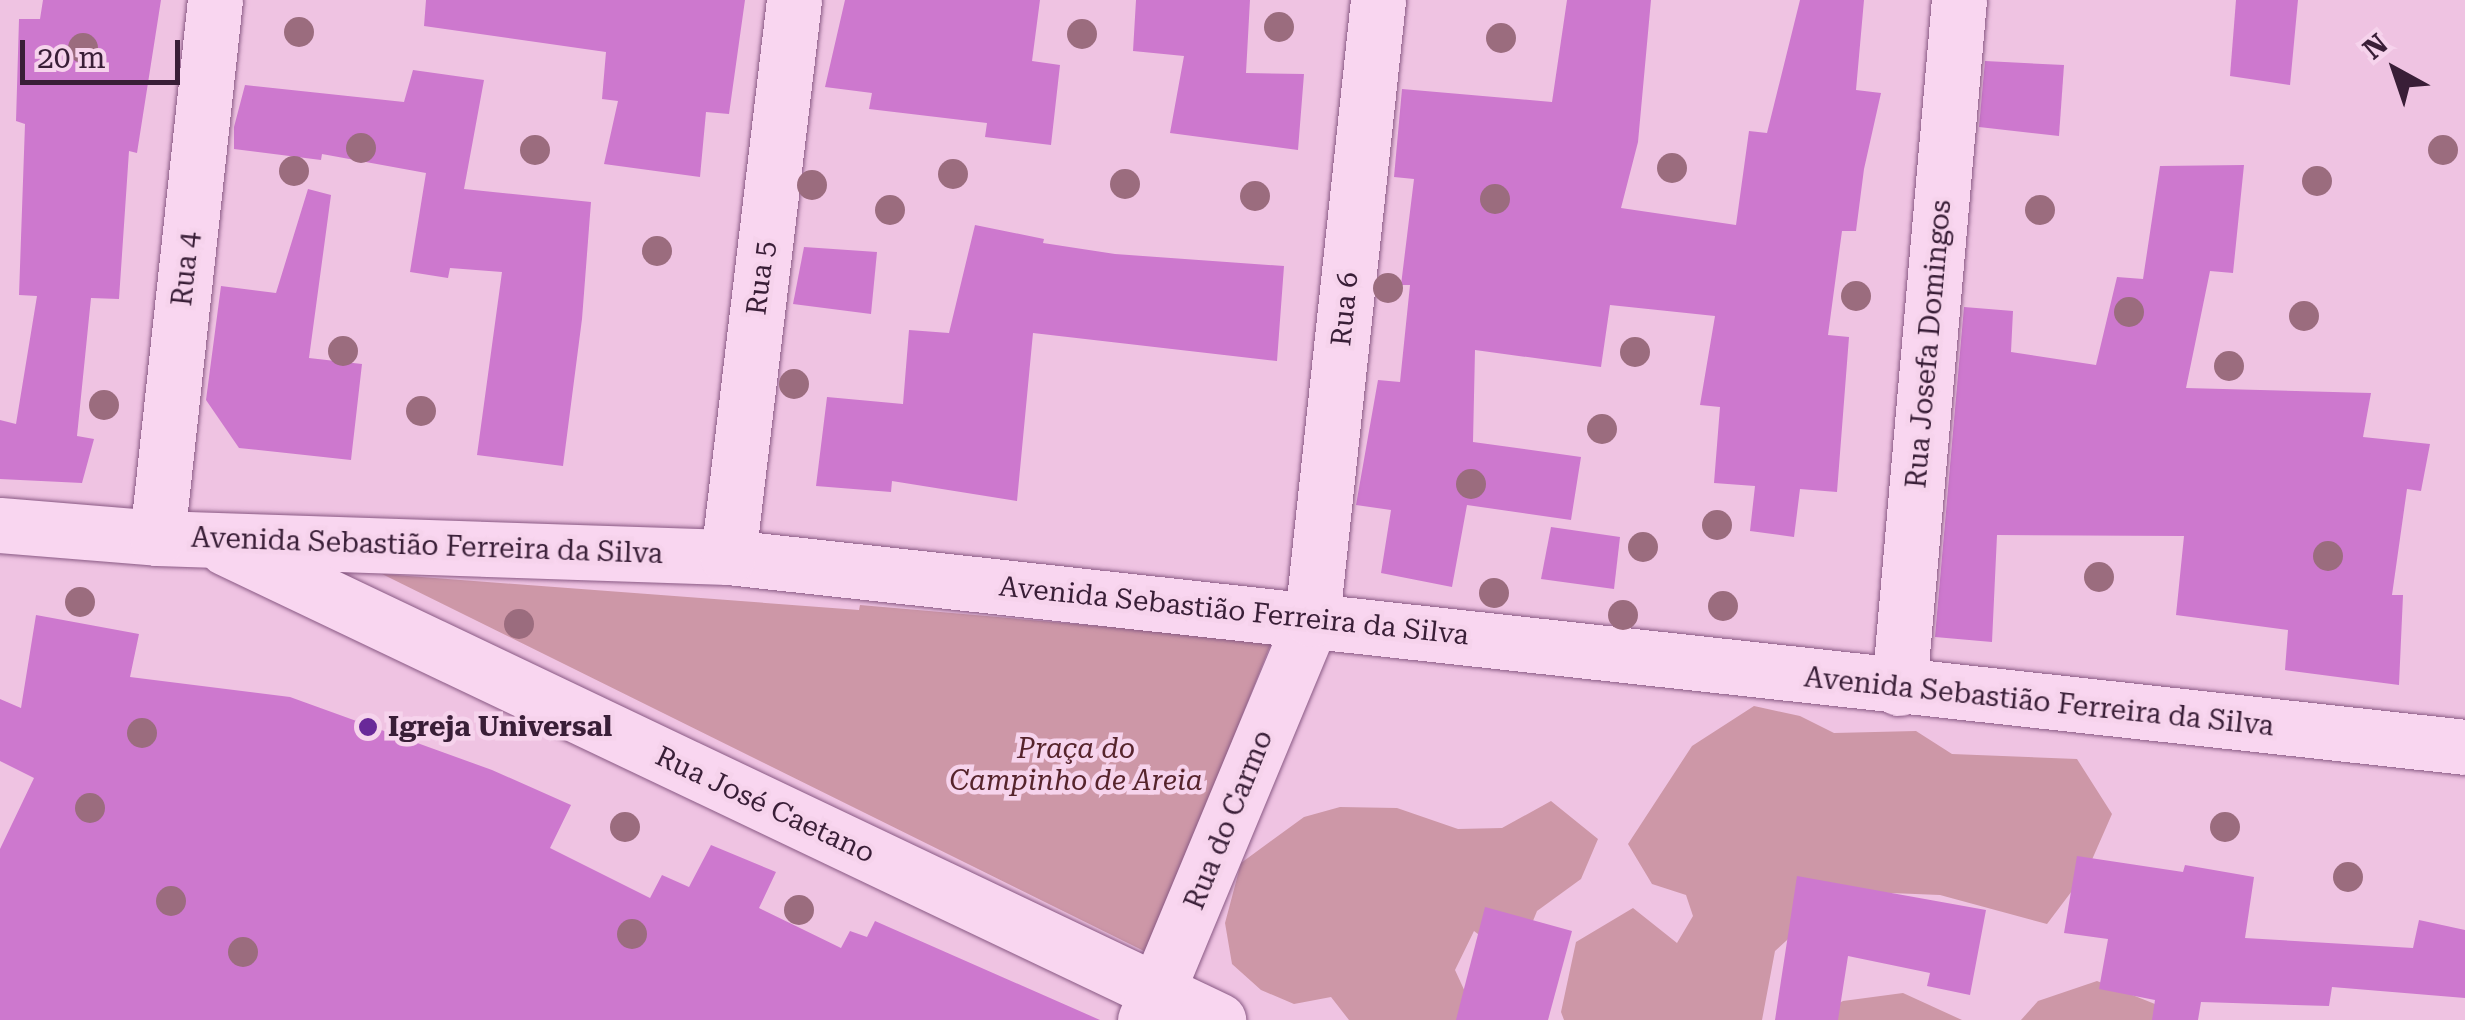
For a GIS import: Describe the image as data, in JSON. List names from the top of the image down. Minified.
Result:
{"streets":{"street":["Rua 4","Rua 5","Rua 6","Rua Josefa Domingos","Avenida Sebastião Ferreira da Silva","Rua José Caetano","Rua do Carmo"]},"crossings":[["Rua 4","Avenida Sebastião Ferreira da Silva"],["Rua 4","Rua José Caetano"],["Rua 5","Avenida Sebastião Ferreira da Silva"],["Rua 6","Avenida Sebastião Ferreira da Silva"],["Rua 6","Rua do Carmo"],["Rua Josefa Domingos","Avenida Sebastião Ferreira da Silva"],["Avenida Sebastião Ferreira da Silva","Rua José Caetano"],["Avenida Sebastião Ferreira da Silva","Rua do Carmo"],["Rua José Caetano","Rua do Carmo"]],"parks":["Praça do Campinho de Areia"],"places":["Igreja Universal"],"scale_bar":"20 m","north":"top left"}
